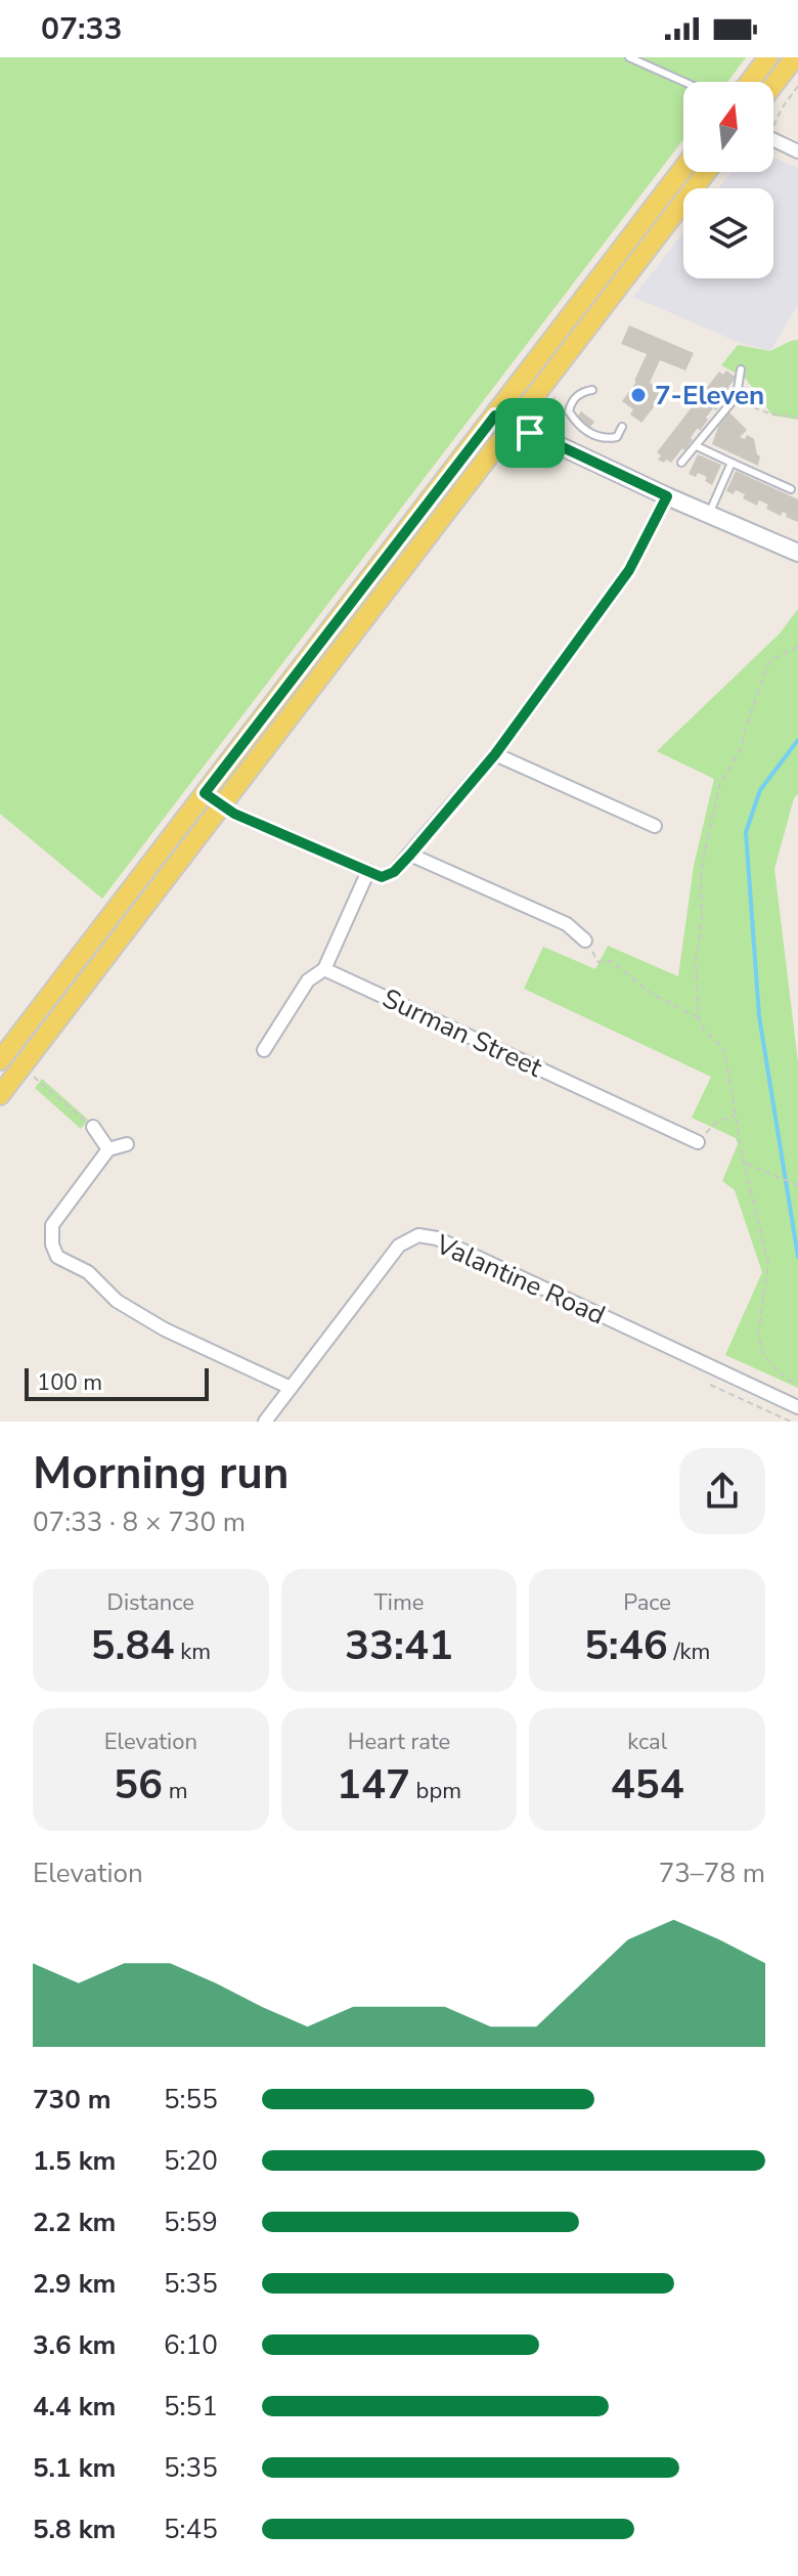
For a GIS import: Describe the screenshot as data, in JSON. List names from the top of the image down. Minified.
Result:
{"streets":{"street":["Surman Street","Valantine Road"]},"places":["7-Eleven"],"scale_bar":"100 m","north":"top","page":{"status":"07:33","scale":"100 m","heading":["Morning run","07:33 · 8 × 730 m"],"stats":[["Distance","5.84 km"],["Time","33:41"],["Pace","5:46 /km"],["Elevation","56 m"],["Heart rate","147 bpm"],["kcal","454"]],"chart":["Elevation","73–78 m"],"list":[{"name":"730 m","note":"5:55"},{"name":"1.5 km","note":"5:20"},{"name":"2.2 km","note":"5:59"},{"name":"2.9 km","note":"5:35"},{"name":"3.6 km","note":"6:10"},{"name":"4.4 km","note":"5:51"},{"name":"5.1 km","note":"5:35"},{"name":"5.8 km","note":"5:45"}]}}
